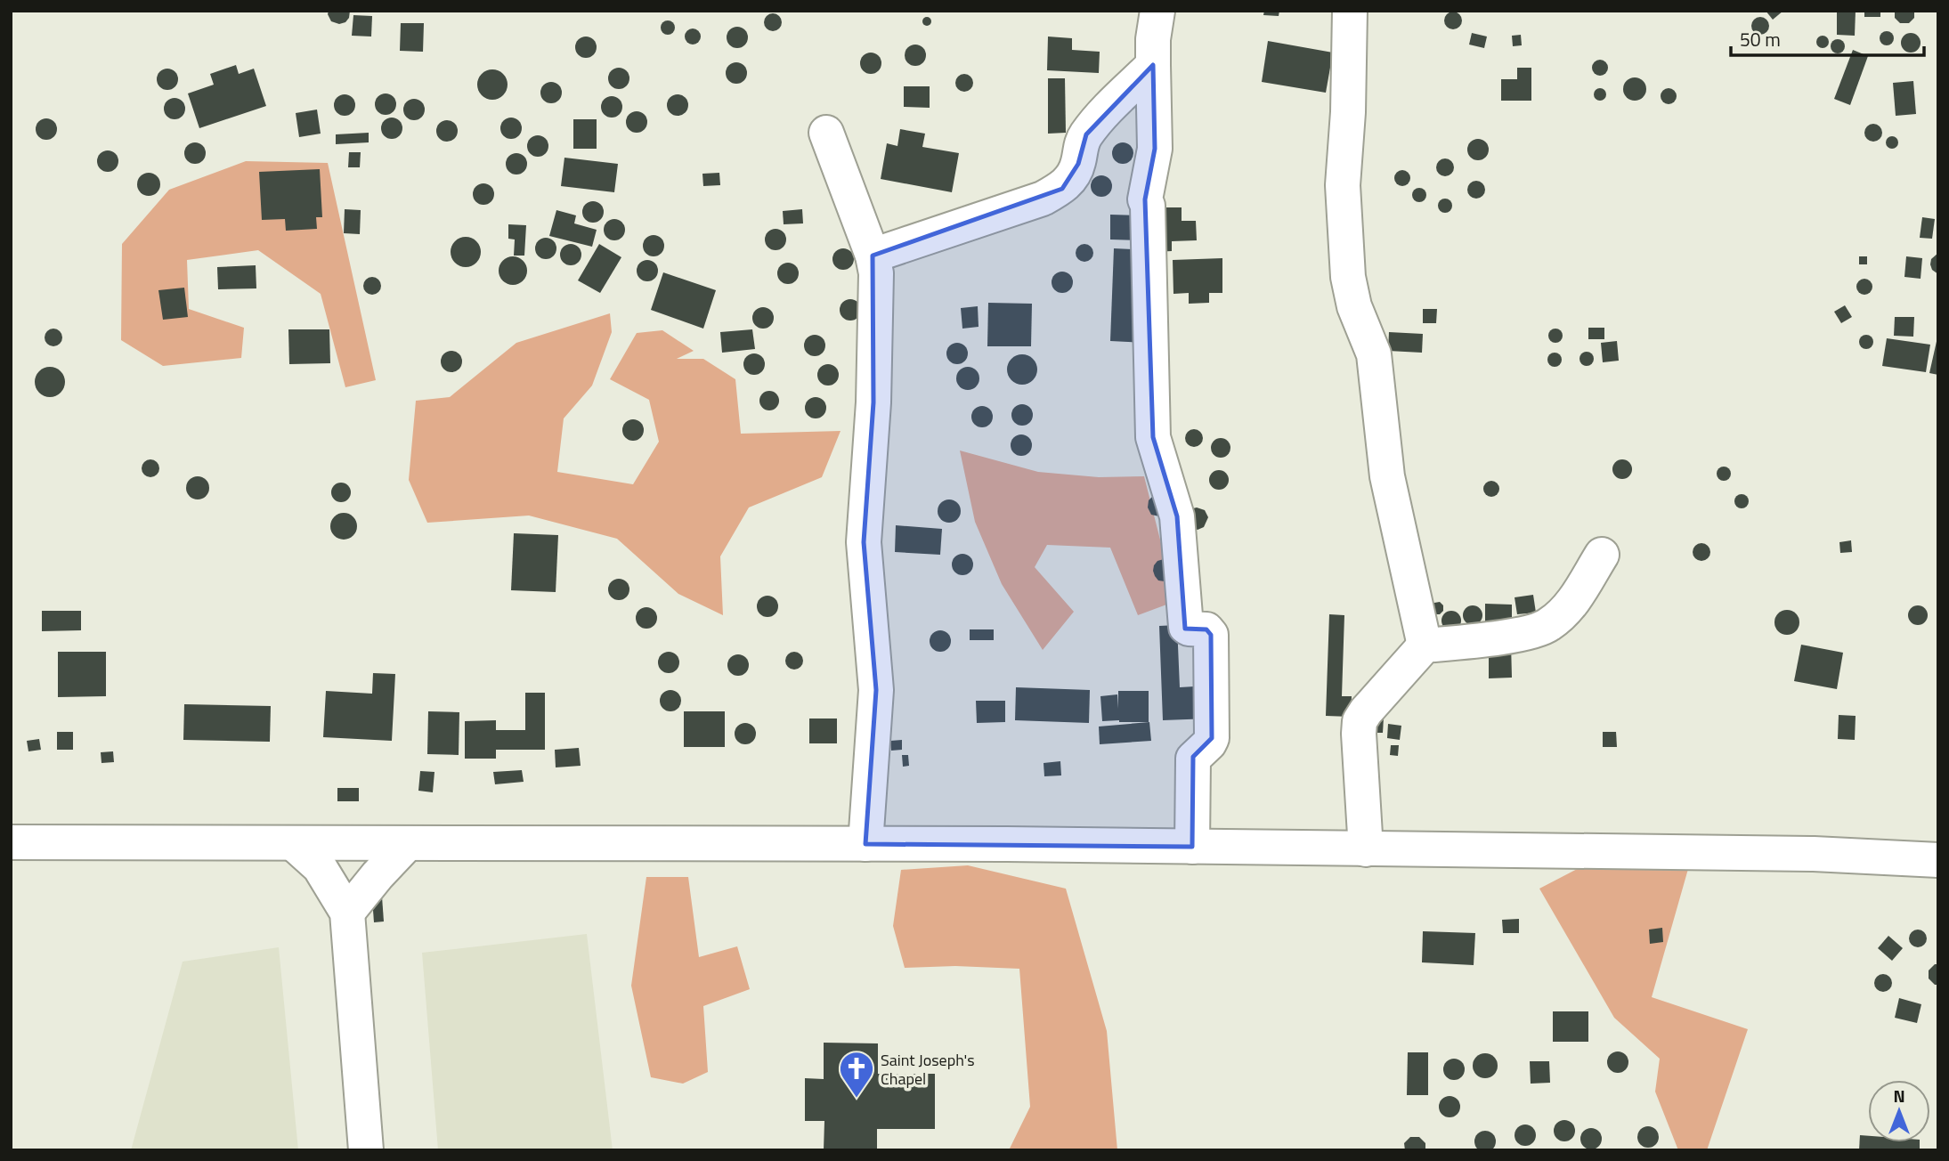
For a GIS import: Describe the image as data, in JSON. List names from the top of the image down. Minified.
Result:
{"places":{"church":["Saint Joseph's Chapel"]},"scale_bar":"50 m","north":"top"}
